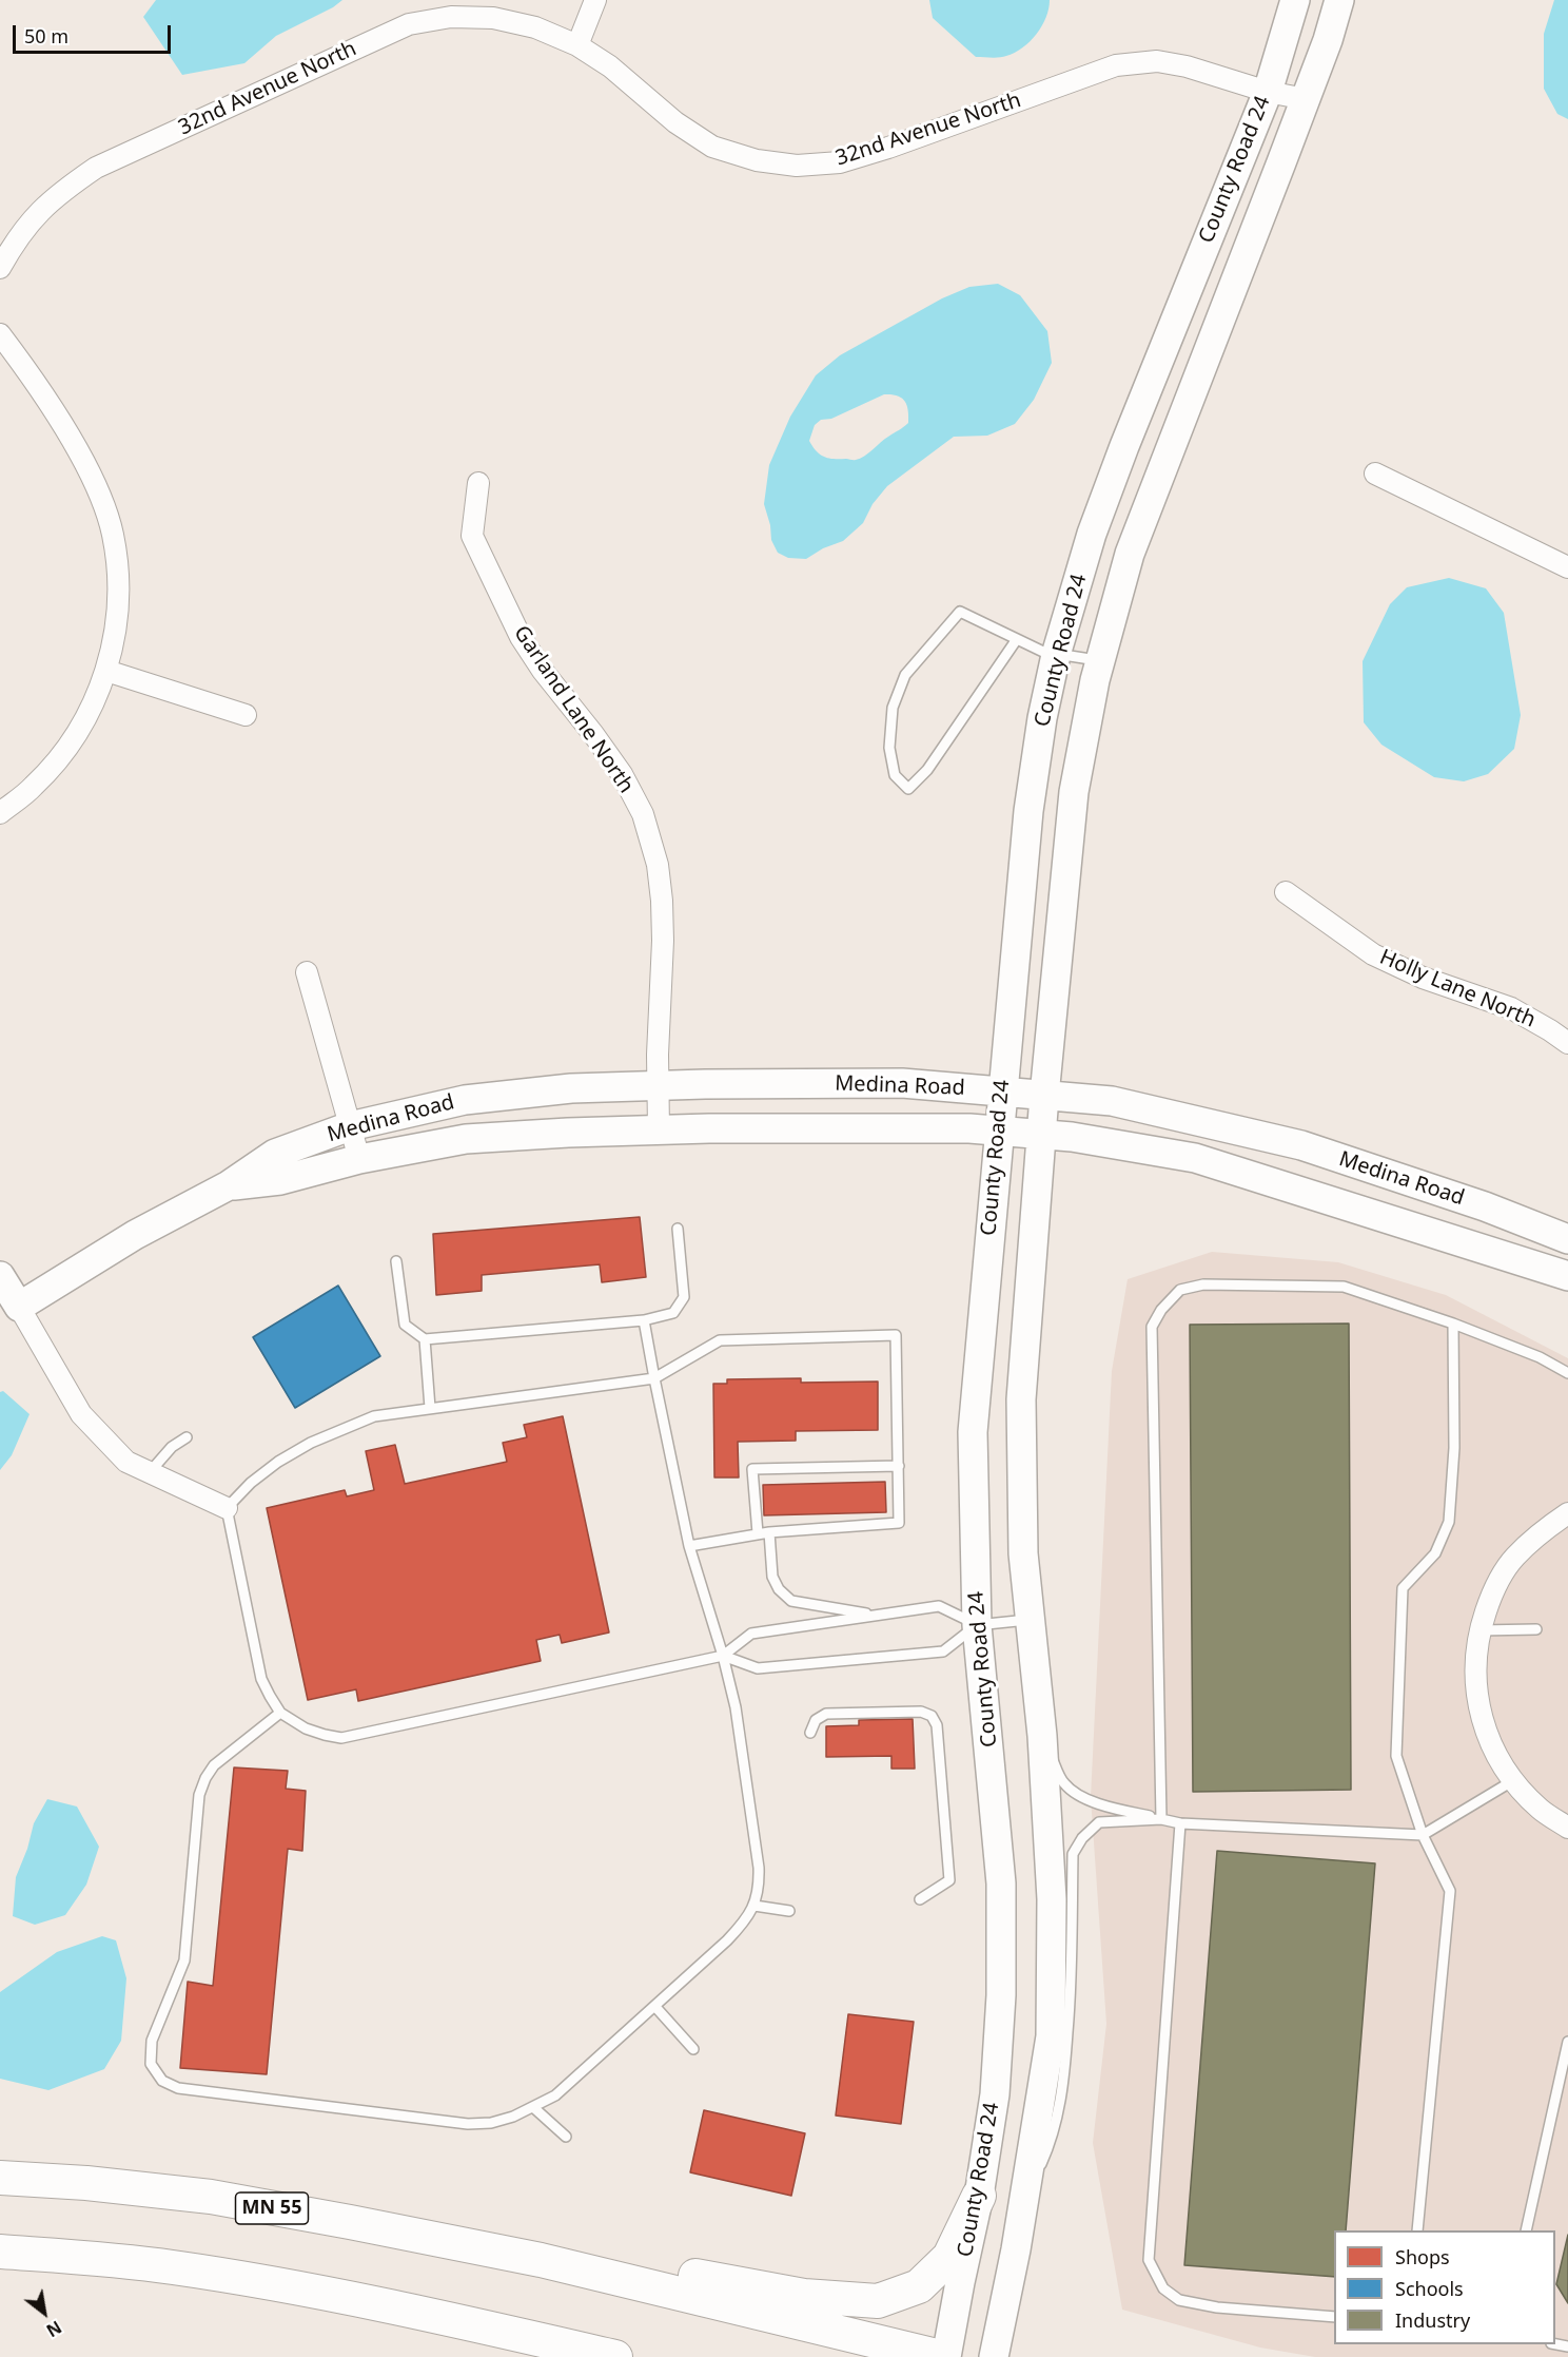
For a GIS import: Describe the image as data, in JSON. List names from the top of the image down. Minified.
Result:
{"streets":{"main road":["MN 55"],"street":["32nd Avenue North","County Road 24","Garland Lane North","Holly Lane North","Medina Road"]},"crossings":[["32nd Avenue North","County Road 24"],["County Road 24","Medina Road"],["Garland Lane North","Medina Road"]],"legend":["Shops","Schools","Industry"],"scale_bar":"50 m","north":"bottom right"}
